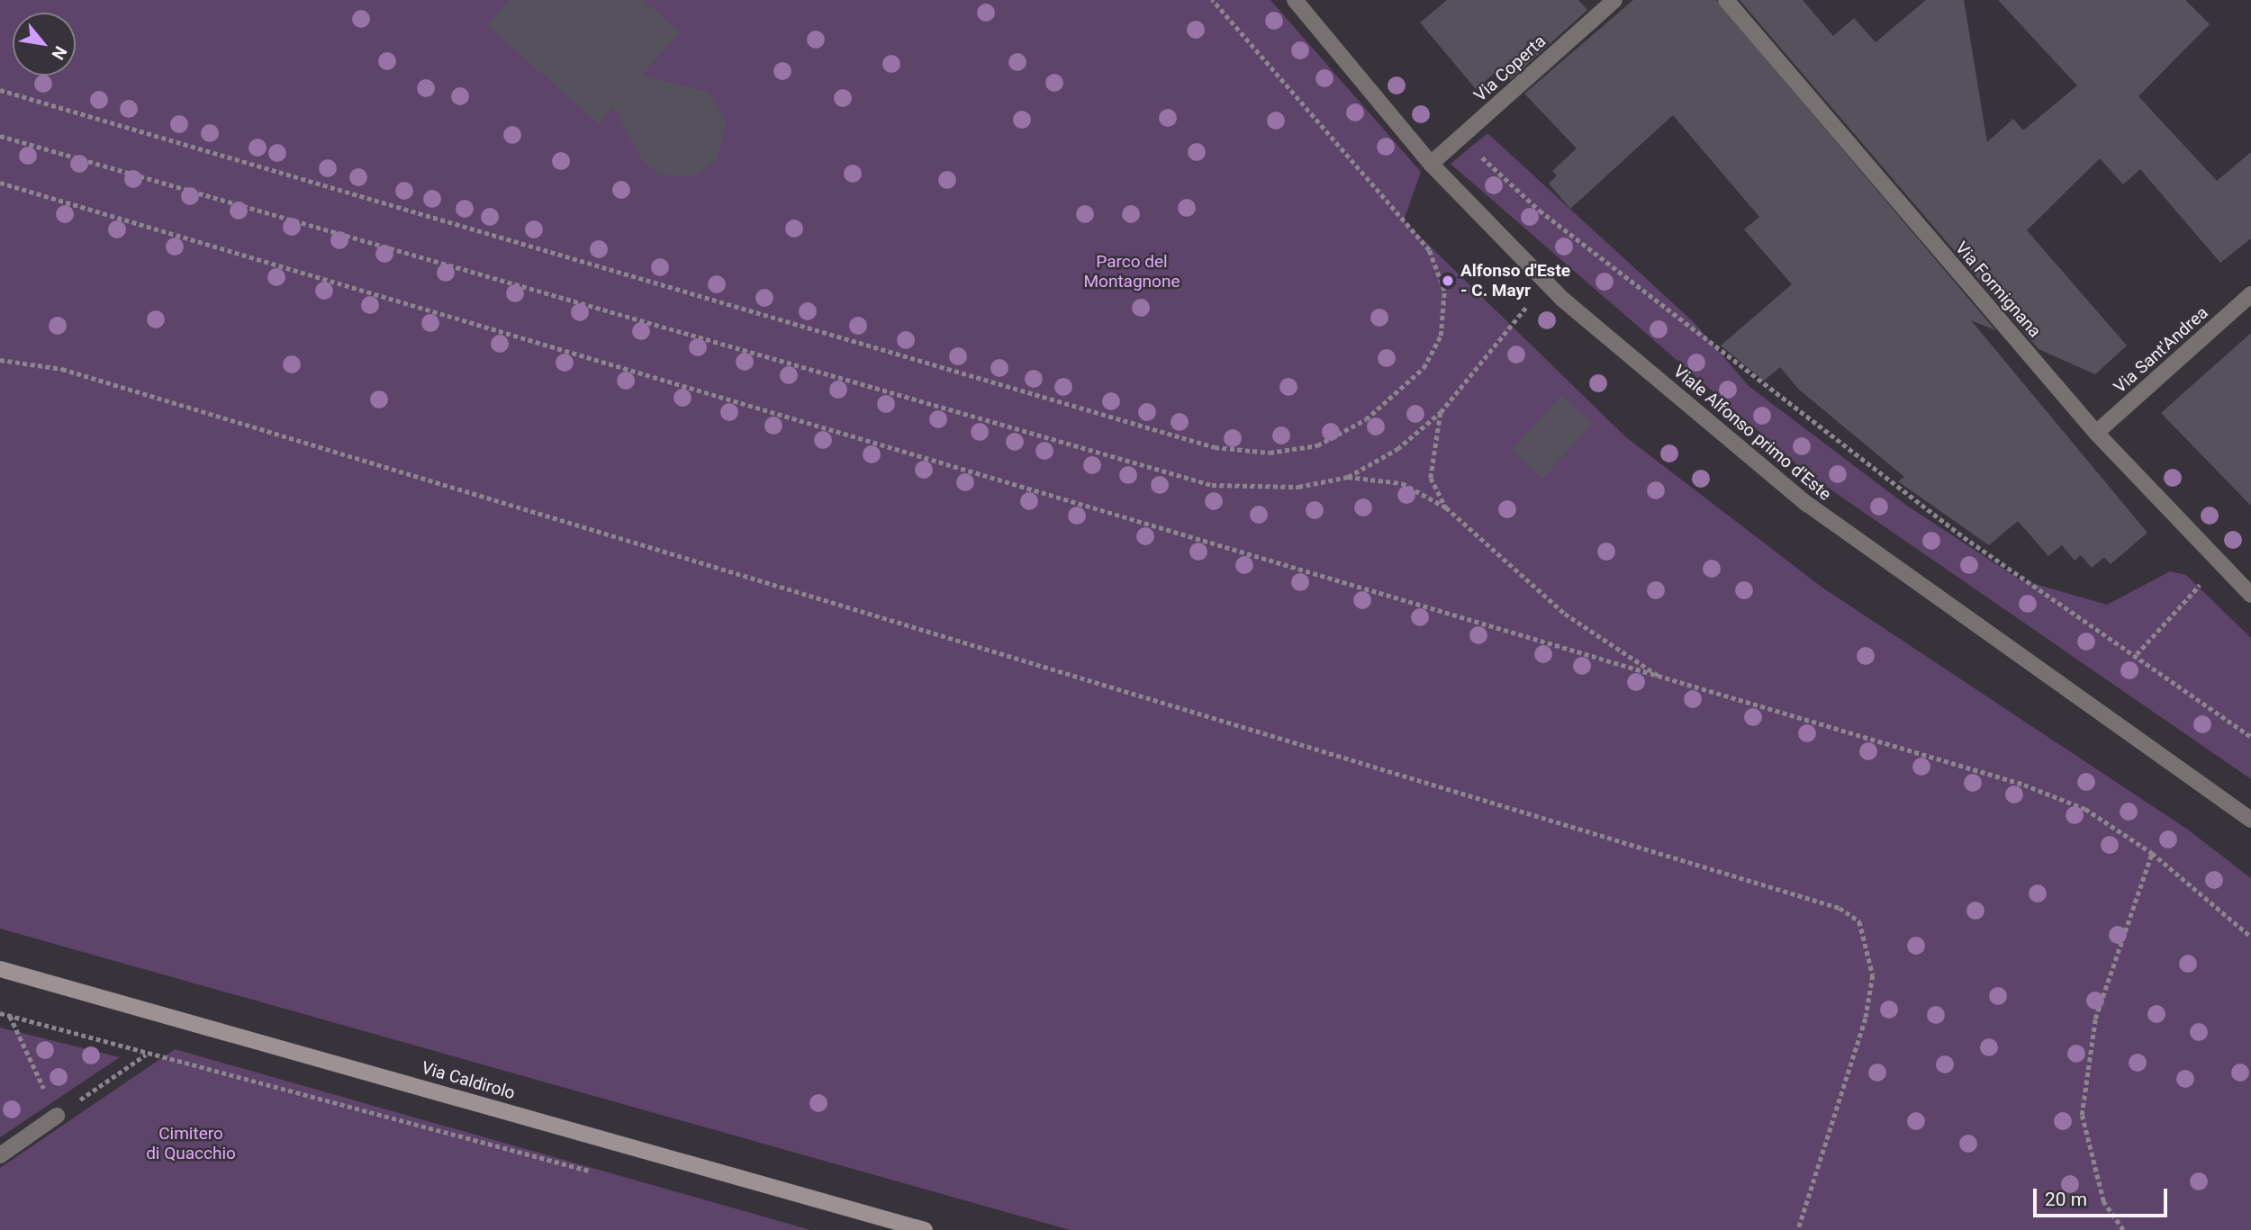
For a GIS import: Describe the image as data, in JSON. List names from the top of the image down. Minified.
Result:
{"streets":{"main road":["Via Caldirolo"],"street":["Via Coperta","Via Formignana","Via Sant'Andrea","Viale Alfonso primo d'Este"]},"crossings":[["Via Coperta","Viale Alfonso primo d'Este"],["Via Formignana","Via Sant'Andrea"]],"parks":["Parco del Montagnone","Cimitero di Quacchio"],"places":["Alfonso d'Este - C. Mayr"],"scale_bar":"20 m","north":"bottom right"}
